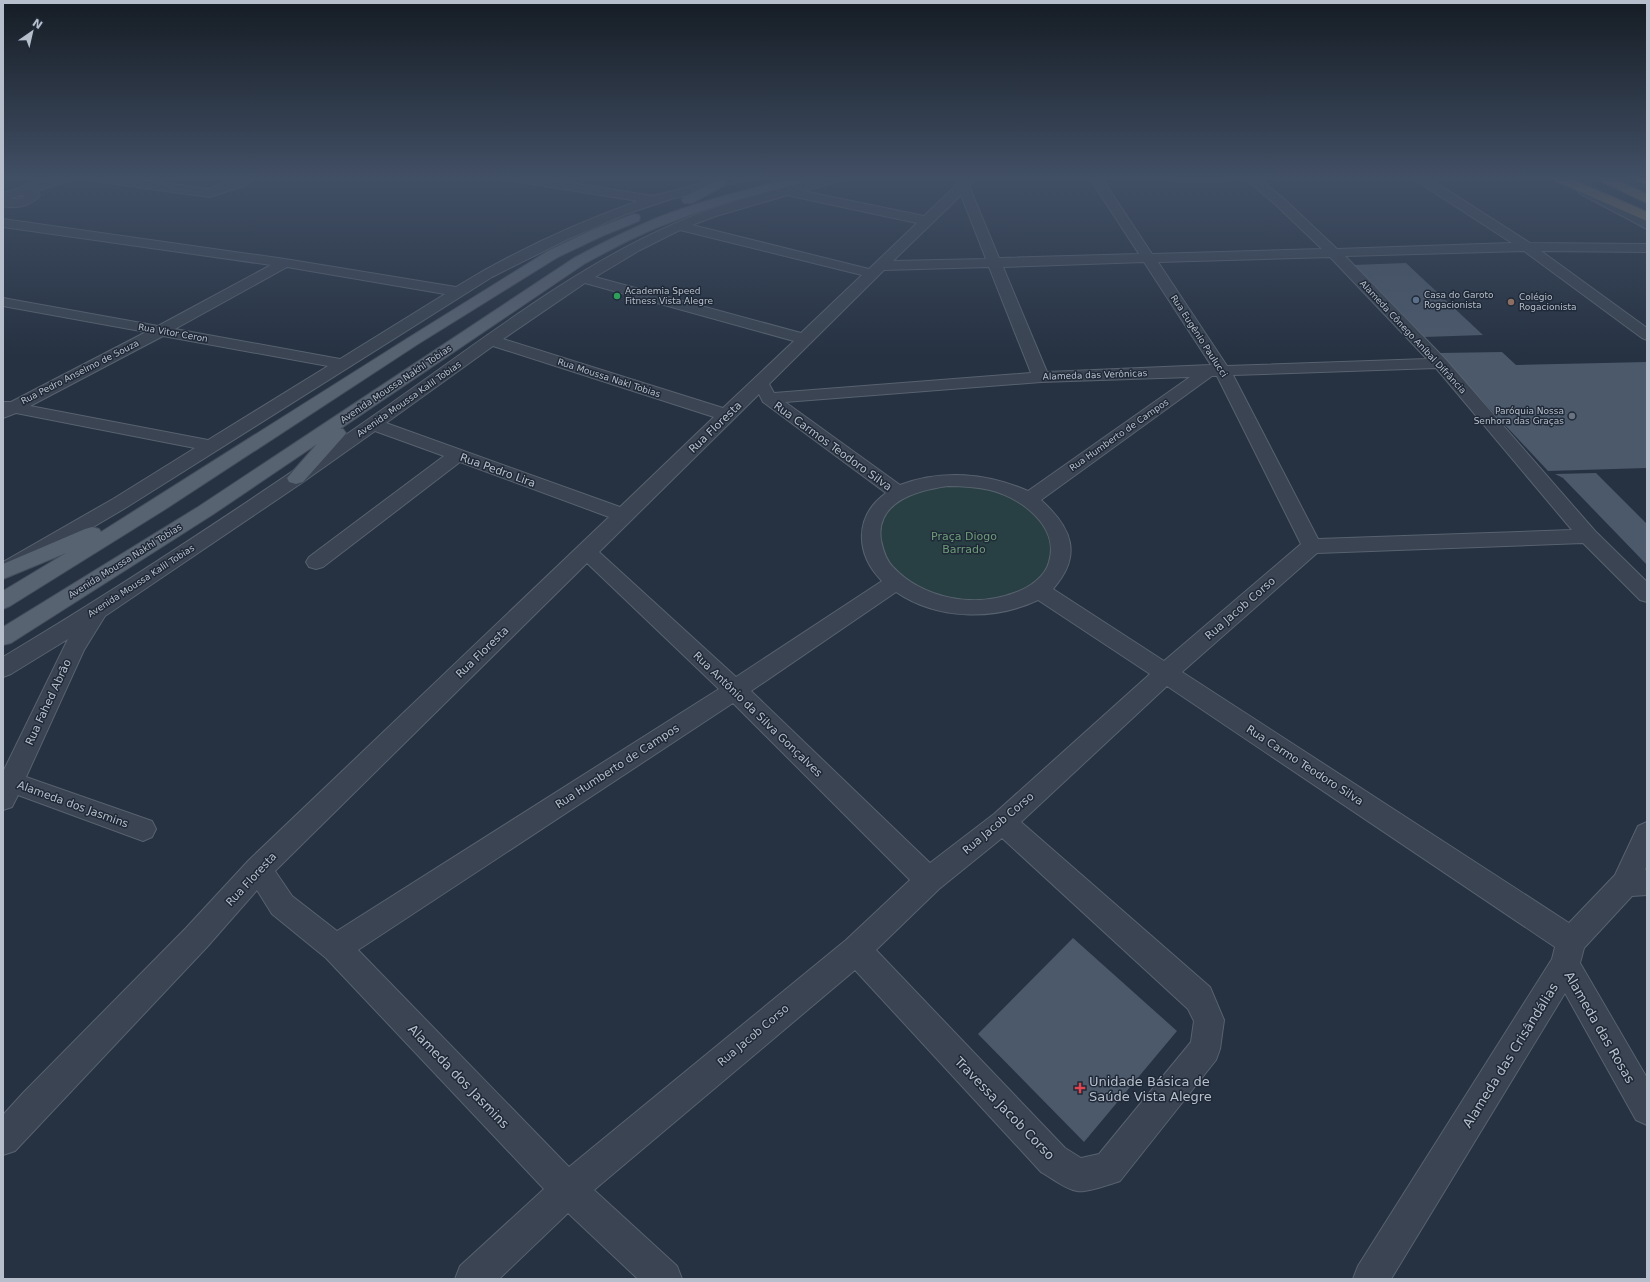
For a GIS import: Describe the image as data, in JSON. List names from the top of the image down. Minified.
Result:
{"streets":{"main road":["Avenida Moussa Nakhl Tobias"],"street":["Rua Vitor Ceron","Rua Eugênio Paulucci","Alameda Cônego Aníbal Difrância","Rua Pedro Anselmo de Souza","Alameda das Verônicas","Rua Moussa Nakl Tobias","Avenida Moussa Kalil Tobias","Rua Floresta","Rua Humberto de Campos","Rua Carmos Teodoro Silva","Rua Pedro Lira","Rua Jacob Corso","Rua Fahed Abrão","Rua Antônio da Silva Gonçalves","Rua Carmo Teodoro Silva","Alameda dos Jasmins","Alameda das Rosas","Alameda das Crisândálias","Travessa Jacob Corso"]},"crossings":[["Rua Vitor Ceron","Rua Pedro Anselmo de Souza"],["Rua Eugênio Paulucci","Alameda das Verônicas"],["Rua Eugênio Paulucci","Rua Humberto de Campos"],["Rua Eugênio Paulucci","Rua Jacob Corso"],["Alameda Cônego Aníbal Difrância","Alameda das Verônicas"],["Alameda das Verônicas","Rua Floresta"],["Alameda das Verônicas","Rua Humberto de Campos"],["Alameda das Verônicas","Rua Carmos Teodoro Silva"],["Rua Moussa Nakl Tobias","Avenida Moussa Kalil Tobias"],["Rua Moussa Nakl Tobias","Rua Floresta"],["Avenida Moussa Kalil Tobias","Rua Pedro Lira"],["Avenida Moussa Kalil Tobias","Rua Fahed Abrão"],["Rua Floresta","Rua Carmos Teodoro Silva"],["Rua Floresta","Rua Pedro Lira"],["Rua Floresta","Rua Antônio da Silva Gonçalves"],["Rua Floresta","Alameda dos Jasmins"],["Rua Humberto de Campos","Rua Antônio da Silva Gonçalves"],["Rua Humberto de Campos","Alameda dos Jasmins"],["Rua Jacob Corso","Rua Antônio da Silva Gonçalves"],["Rua Jacob Corso","Rua Carmo Teodoro Silva"],["Rua Jacob Corso","Alameda dos Jasmins"],["Rua Jacob Corso","Travessa Jacob Corso"],["Rua Fahed Abrão","Alameda dos Jasmins"],["Rua Carmo Teodoro Silva","Alameda das Rosas"],["Rua Carmo Teodoro Silva","Alameda das Crisândálias"],["Alameda das Rosas","Alameda das Crisândálias"]],"parks":["Praça Diogo Barrado"],"places":{"other":["Academia Speed Fitness Vista Alegre","Casa do Garoto Rogacionista","Colégio Rogacionista","Paróquia Nossa Senhora das Graças"],"health":["Unidade Básica de Saúde Vista Alegre"]},"north":"top right"}
